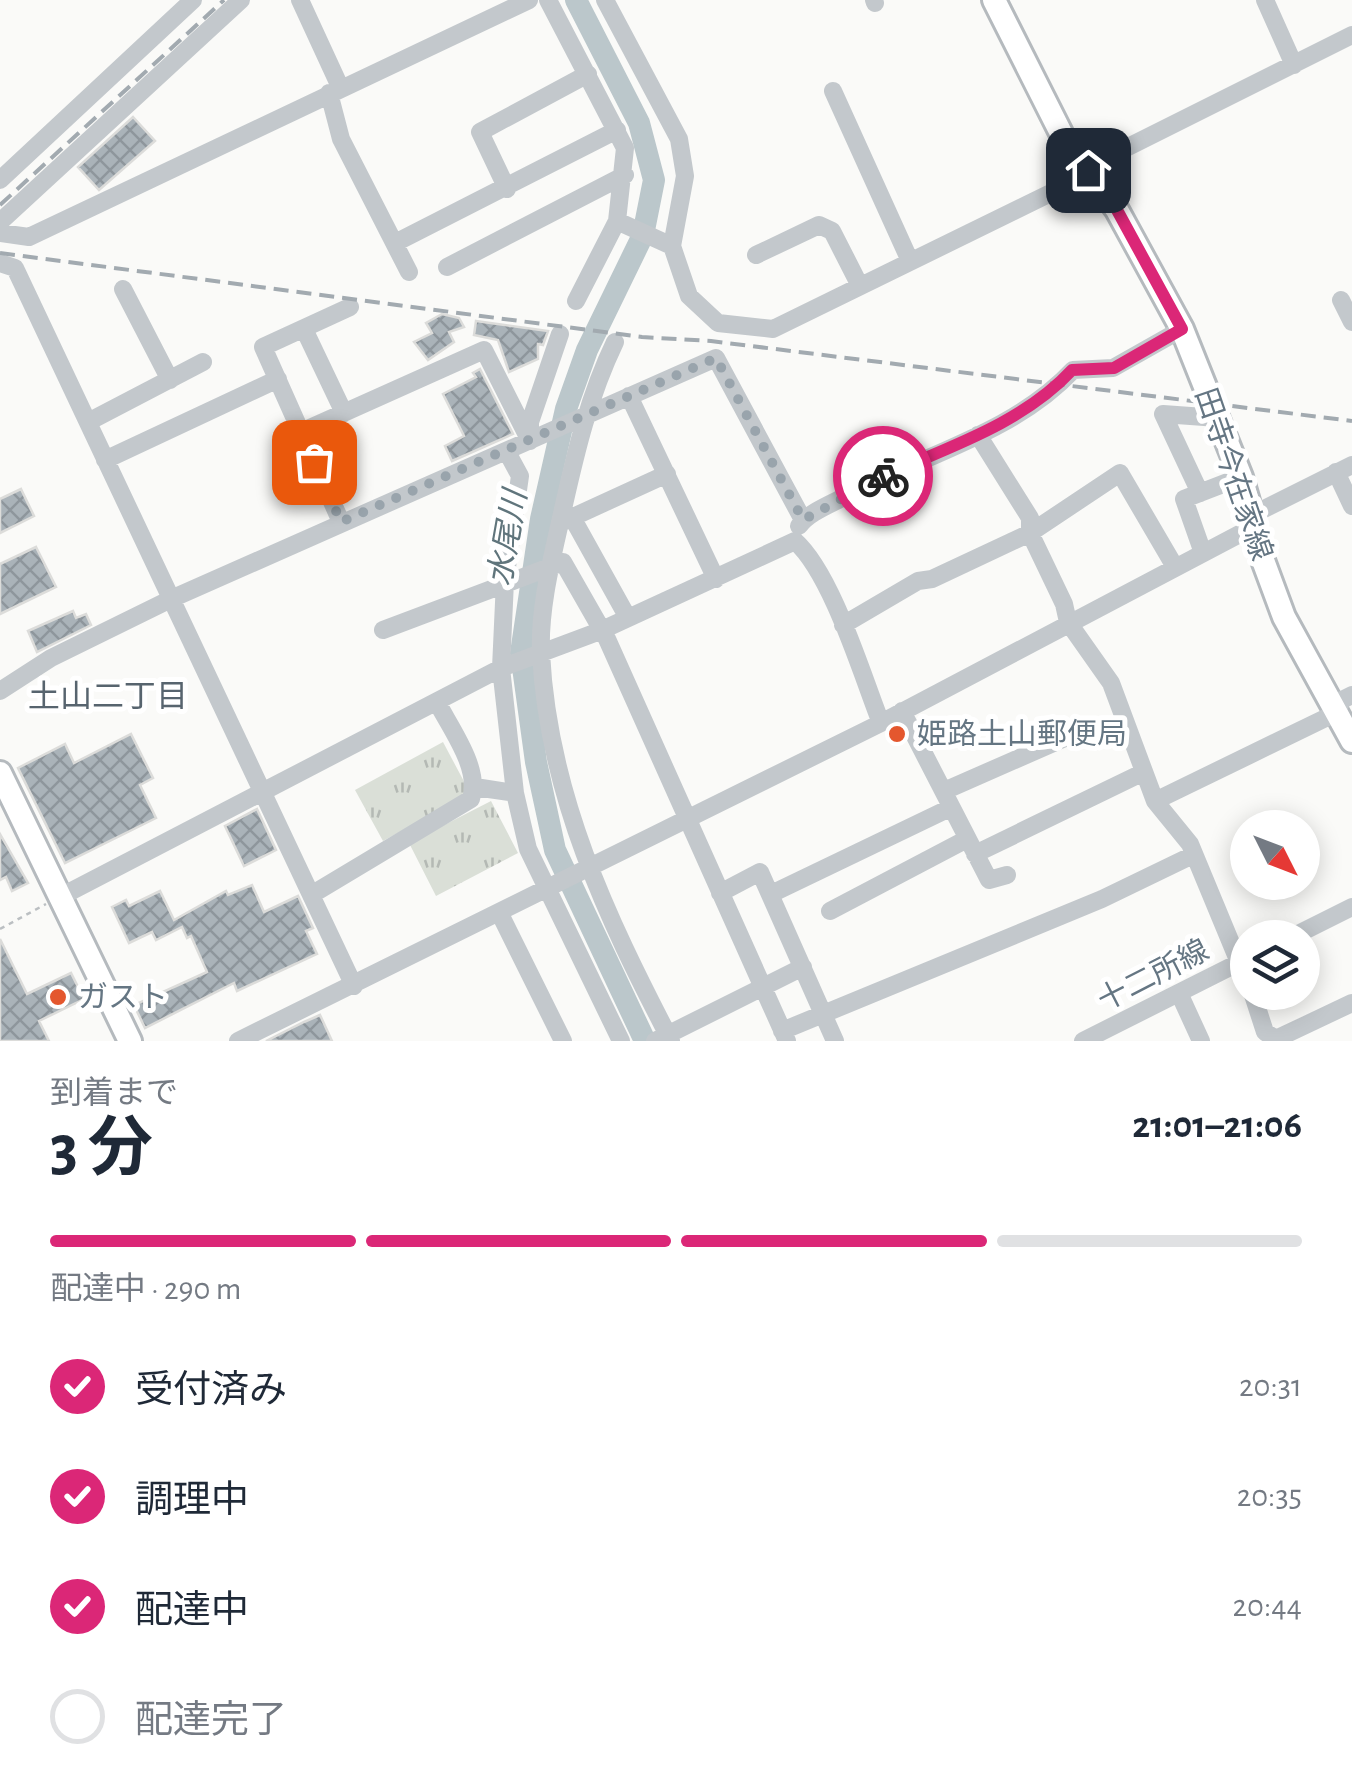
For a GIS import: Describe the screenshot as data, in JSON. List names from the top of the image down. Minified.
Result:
{"streets":{"main road":["田寺今在家線"],"street":["十二所線"]},"districts":["土山二丁目"],"water":["水尾川"],"places":["姫路土山郵便局","ガスト"],"north":"bottom right","page":{"heading":["3 分","到着まで","21:01–21:06"],"bar":"配達中 · 290 m","list":[["受付済み","20:31"],["調理中","20:35"],["配達中","20:44"],"配達完了"]}}
